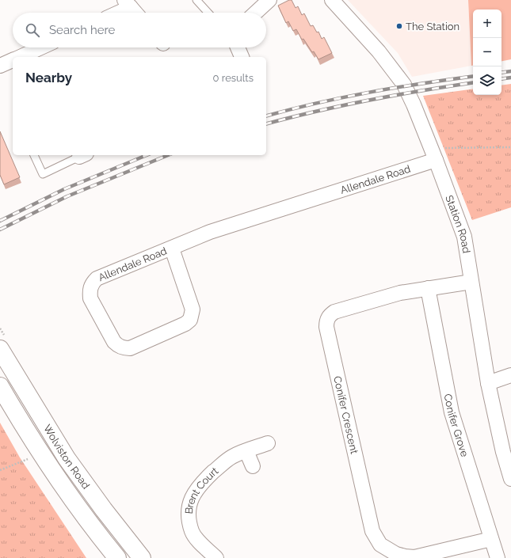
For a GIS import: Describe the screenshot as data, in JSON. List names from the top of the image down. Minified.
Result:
{"streets":{"street":["Allendale Road","Station Road","Conifer Crescent","Conifer Grove","Wolviston Road","Brent Court"]},"crossings":[["Allendale Road","Station Road"],["Station Road","Conifer Crescent"],["Conifer Crescent","Conifer Grove"]],"places":["The Station"],"page":{"map_buttons":["+","−"],"search":"Search here","heading":["Nearby","0 results"]}}
